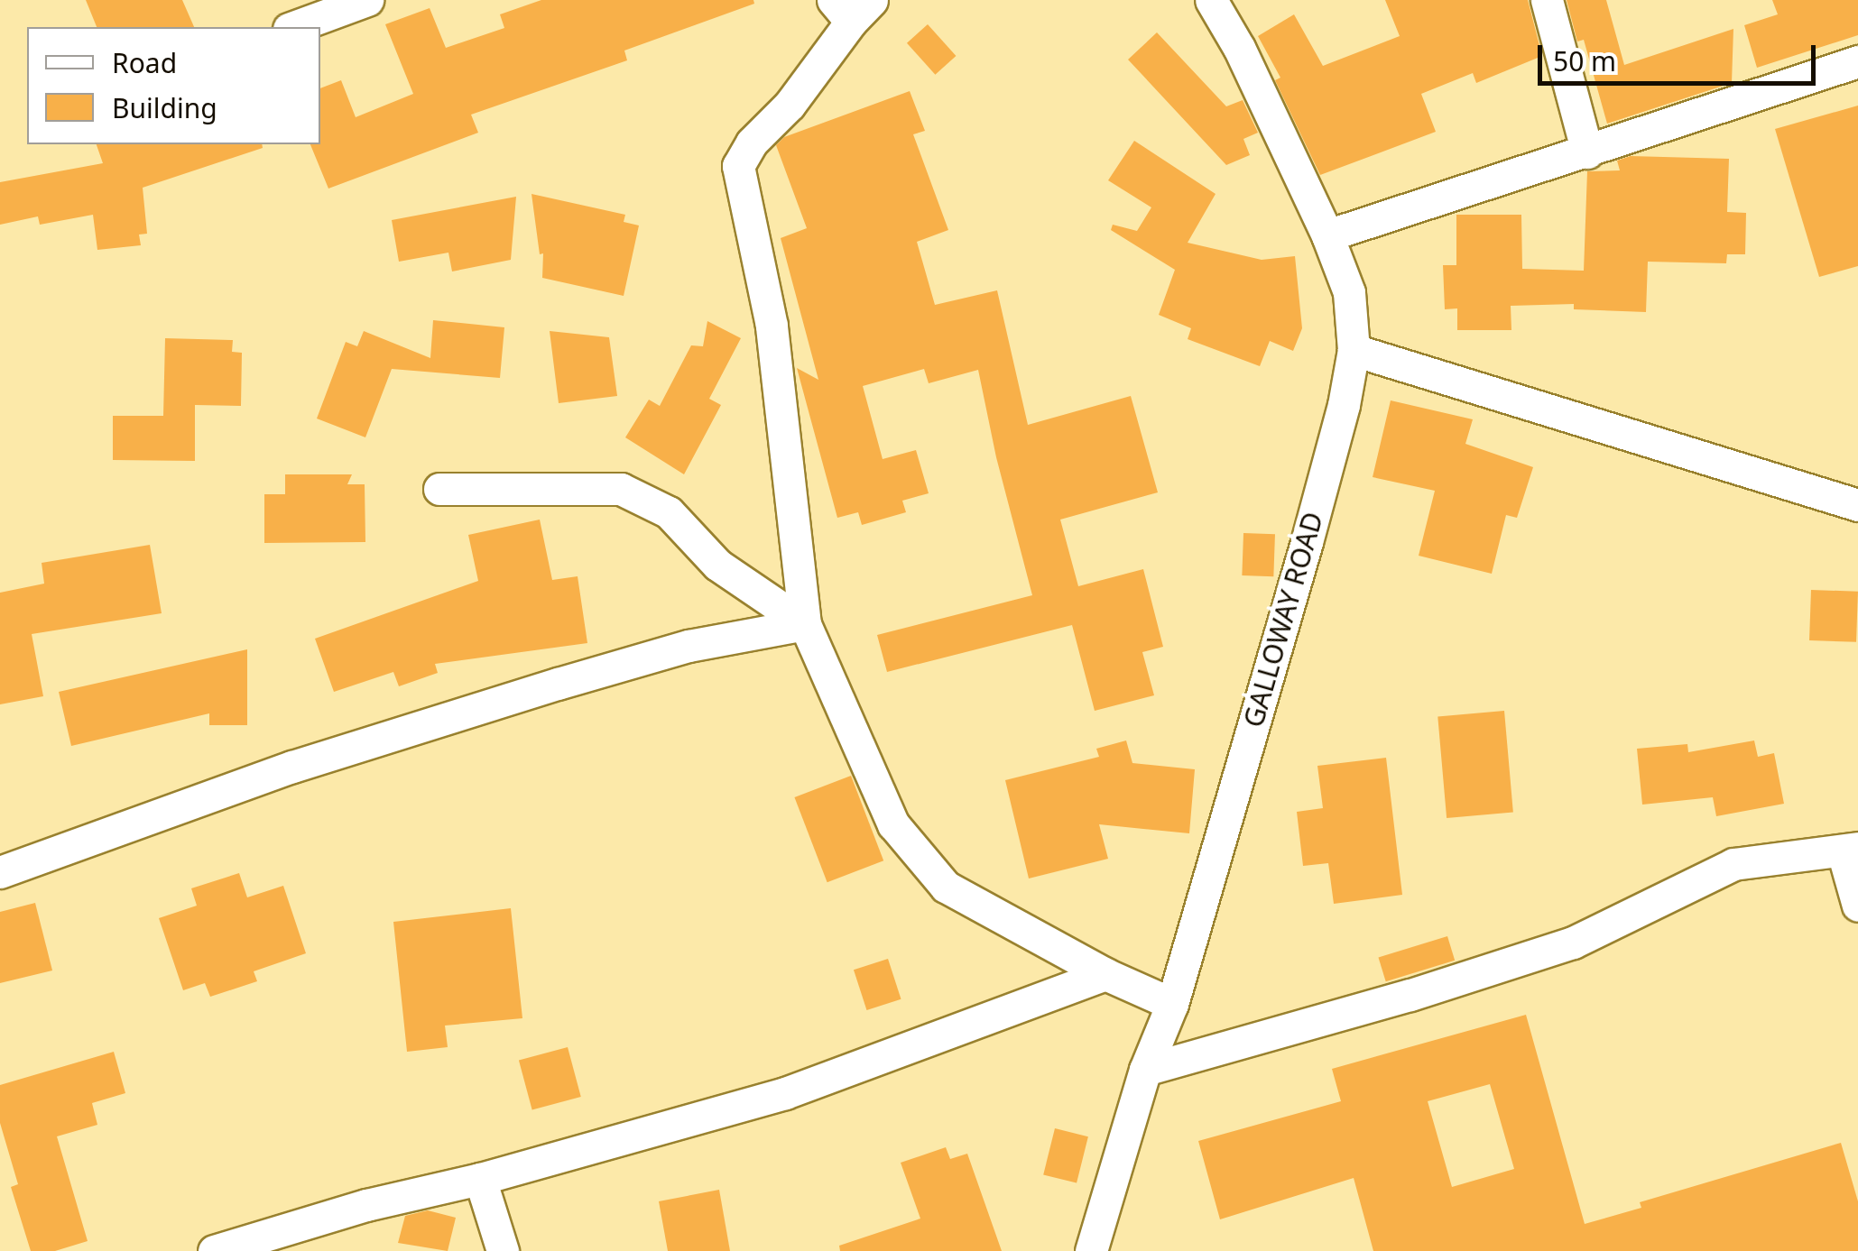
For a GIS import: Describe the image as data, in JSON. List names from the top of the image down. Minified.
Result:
{"streets":{"street":["GALLOWAY ROAD"]},"legend":["Road","Building"],"scale_bar":"50 m"}
